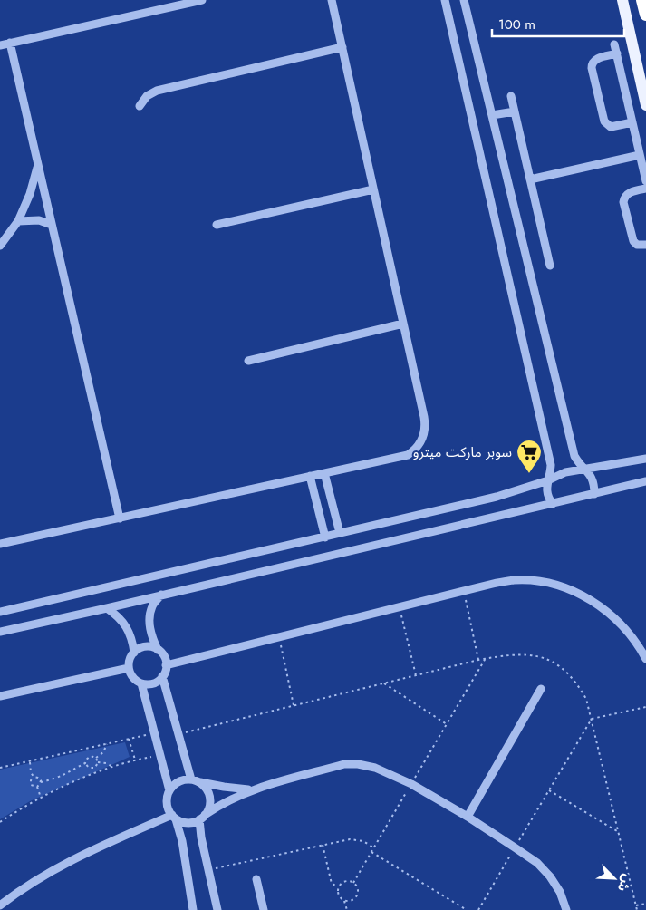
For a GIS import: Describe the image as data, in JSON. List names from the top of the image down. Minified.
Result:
{"places":{"supermarket":["سوبر ماركت ميترو"]},"scale_bar":"100 m","north":"bottom right"}
